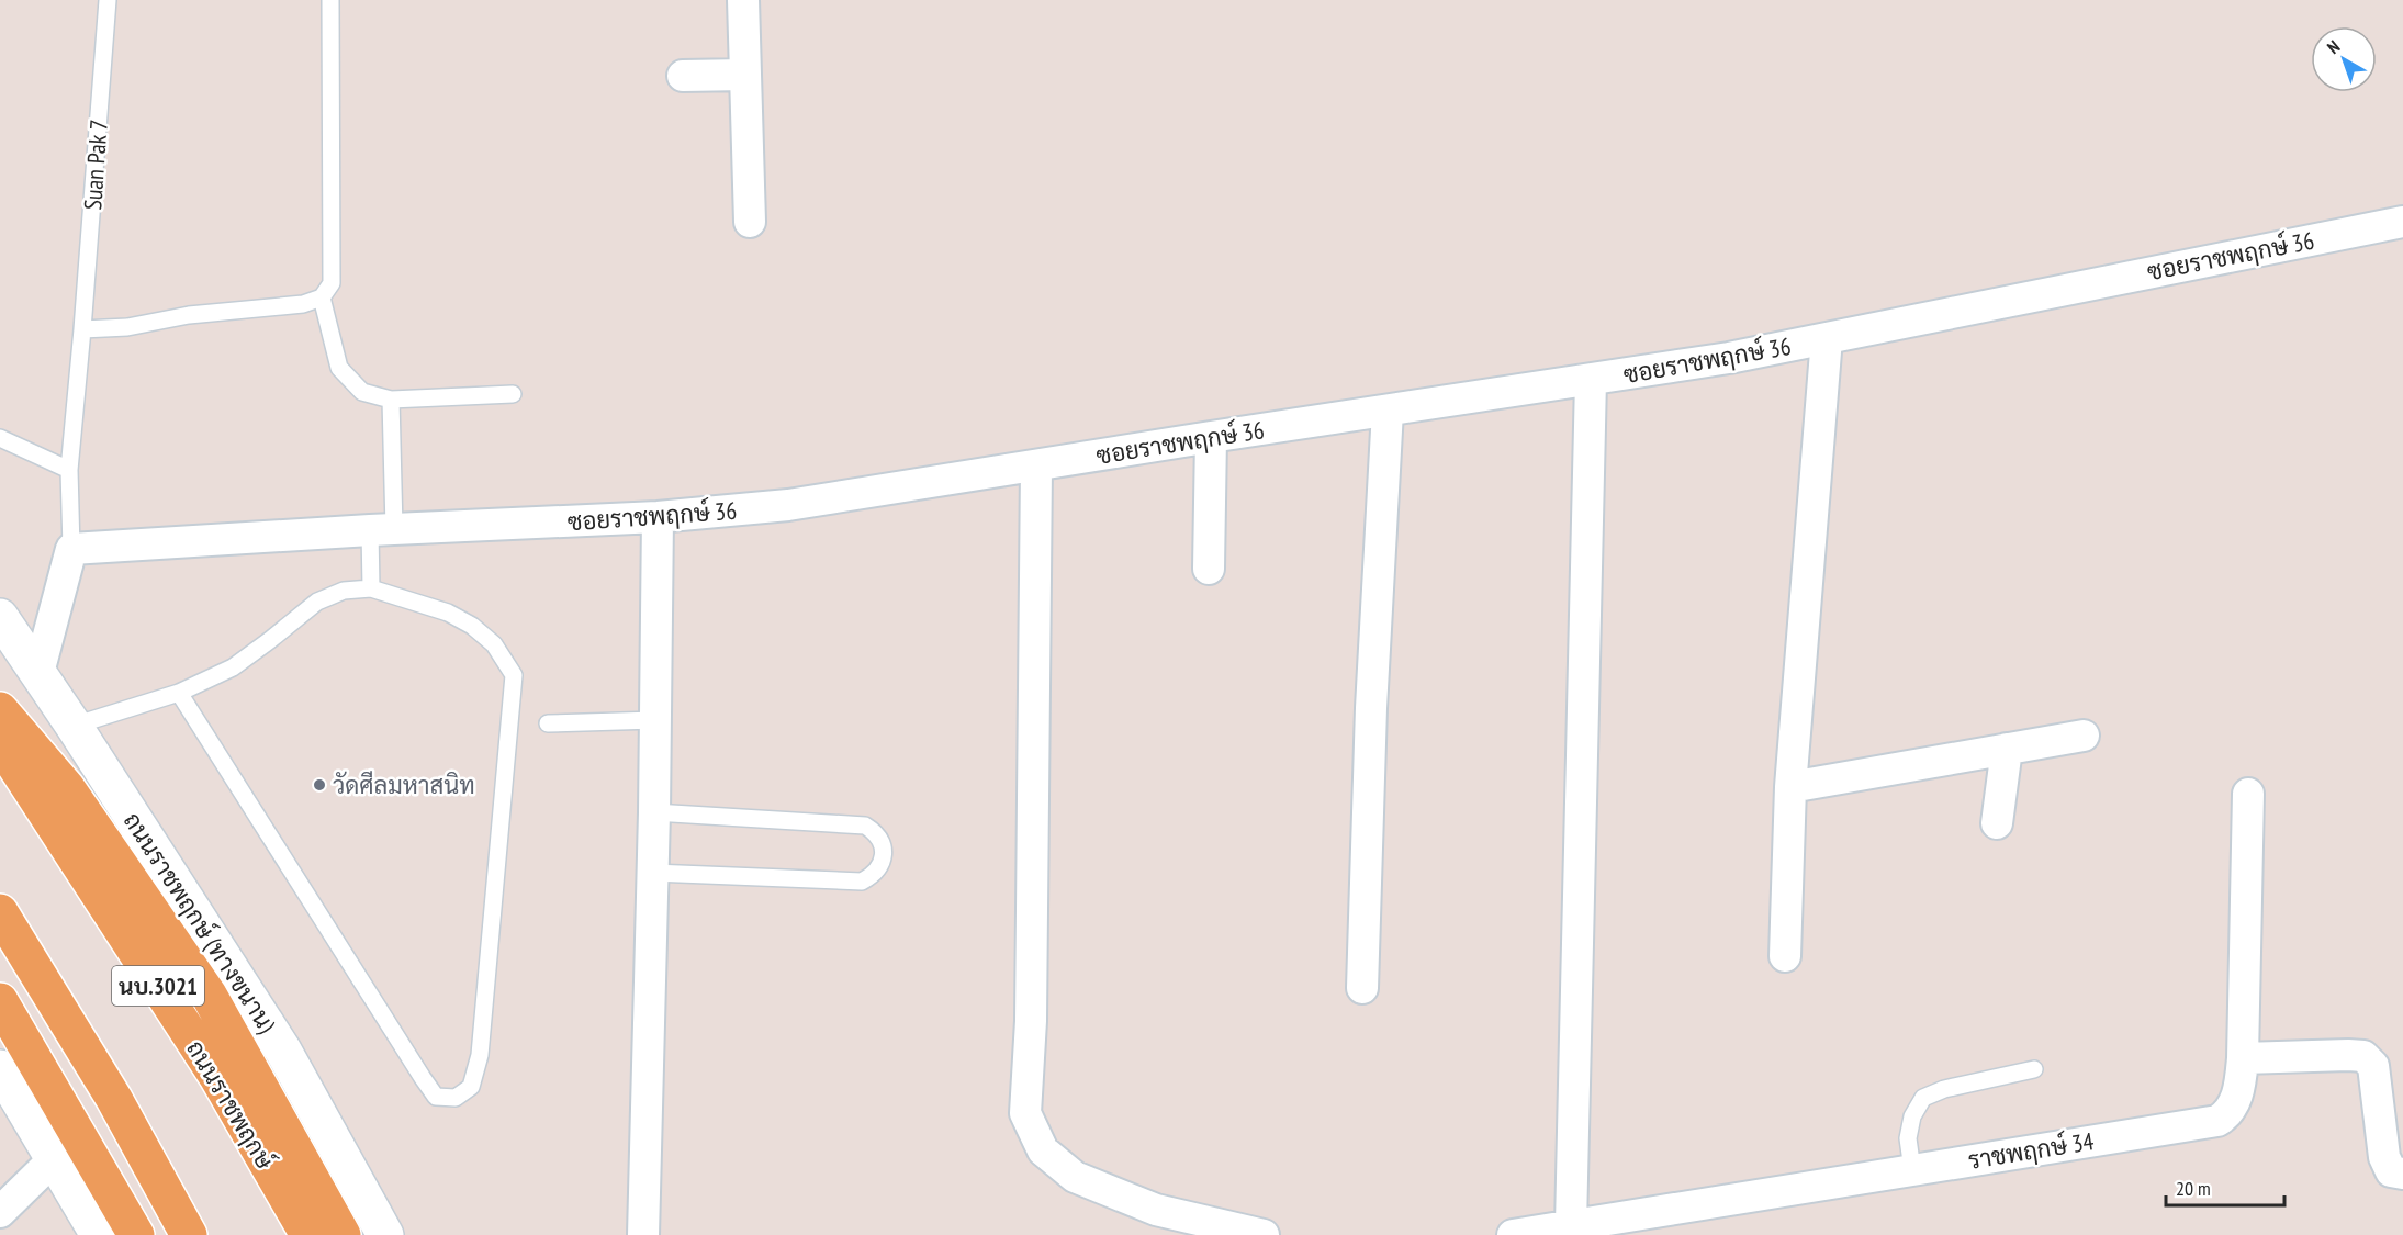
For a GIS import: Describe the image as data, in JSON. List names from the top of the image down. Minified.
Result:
{"streets":{"main road":["ถนนราชพฤกษ์ (ทางขนาน)","นบ.3021","ถนนราชพฤกษ์"],"street":["ซอยราชพฤกษ์ 36","ราชพฤกษ์ 34"],"lane":["Suan Pak 7"]},"crossings":[["Suan Pak 7","ซอยราชพฤกษ์ 36"]],"places":["วัดศีลมหาสนิท"],"scale_bar":"20 m","north":"top left"}
